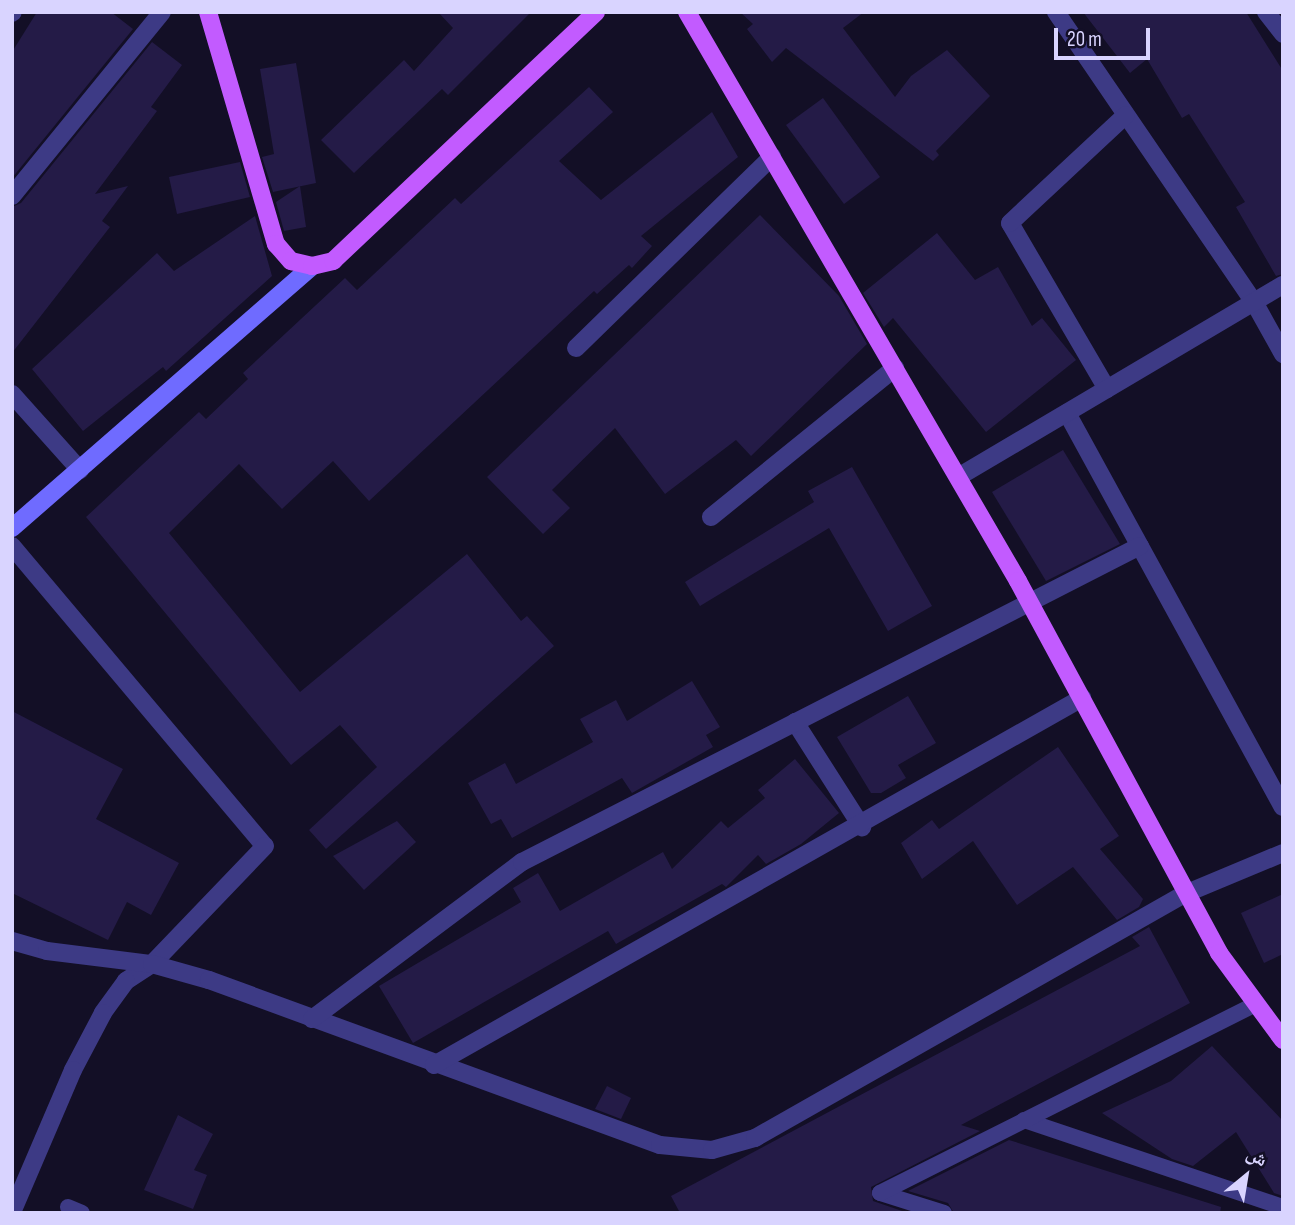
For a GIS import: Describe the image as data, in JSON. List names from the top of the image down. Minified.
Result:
{"scale_bar":"20 m","north":"top right"}
